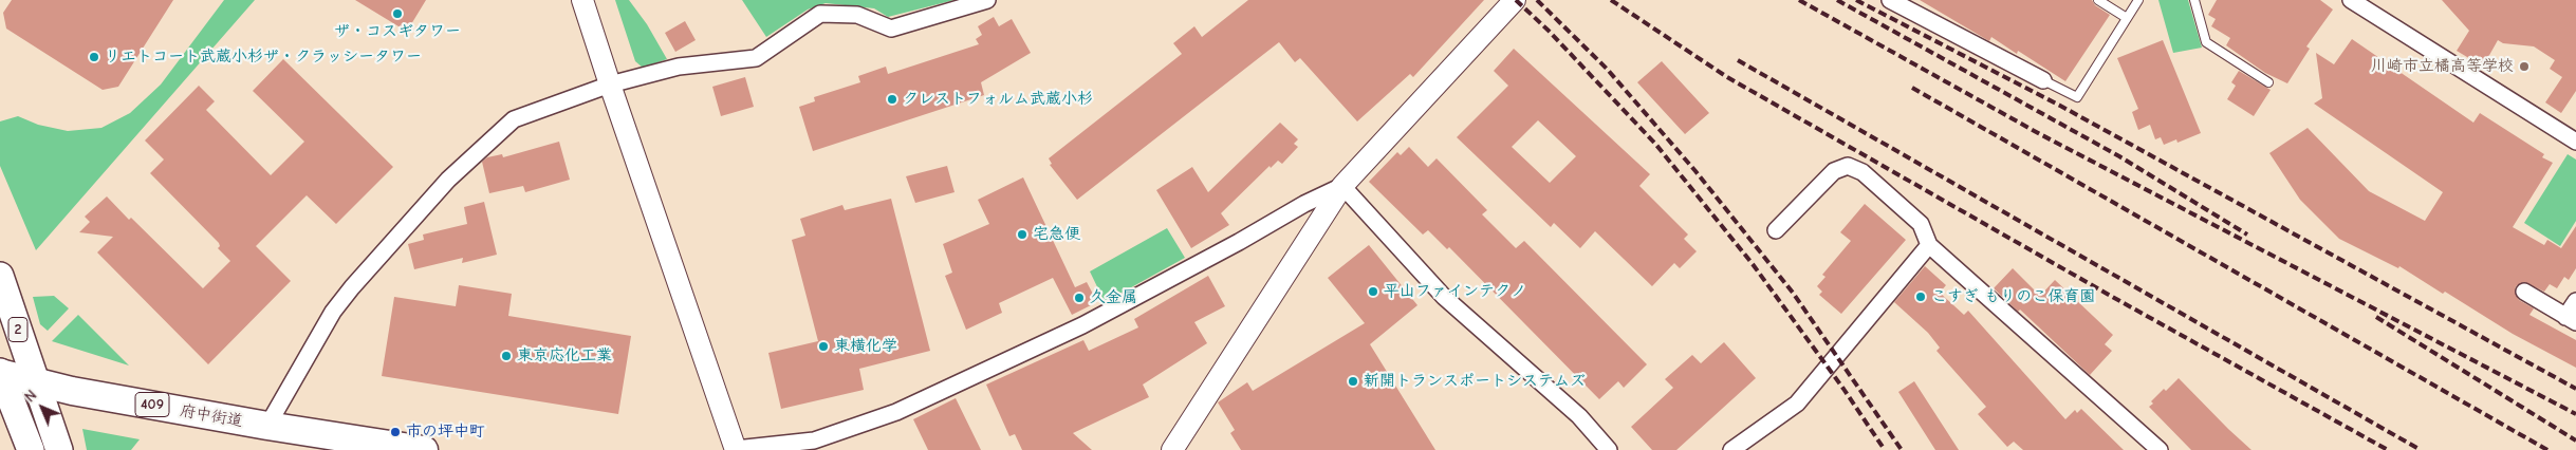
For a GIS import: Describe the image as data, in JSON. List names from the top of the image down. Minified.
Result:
{"streets":{"highway":["409","府中街道"],"main road":["2"]},"crossings":[["2","府中街道"]],"places":["ザ・コスギタワー","リエトコート武蔵小杉ザ・クラッシータワー","川崎市立橘高等学校","クレストフォルム武蔵小杉","宅急便","平山ファインテクノ","こすぎ もりのこ保育園","久金属","東横化学","東京応化工業","新開トランスポートシステムズ","市の坪中町"],"north":"top left"}
